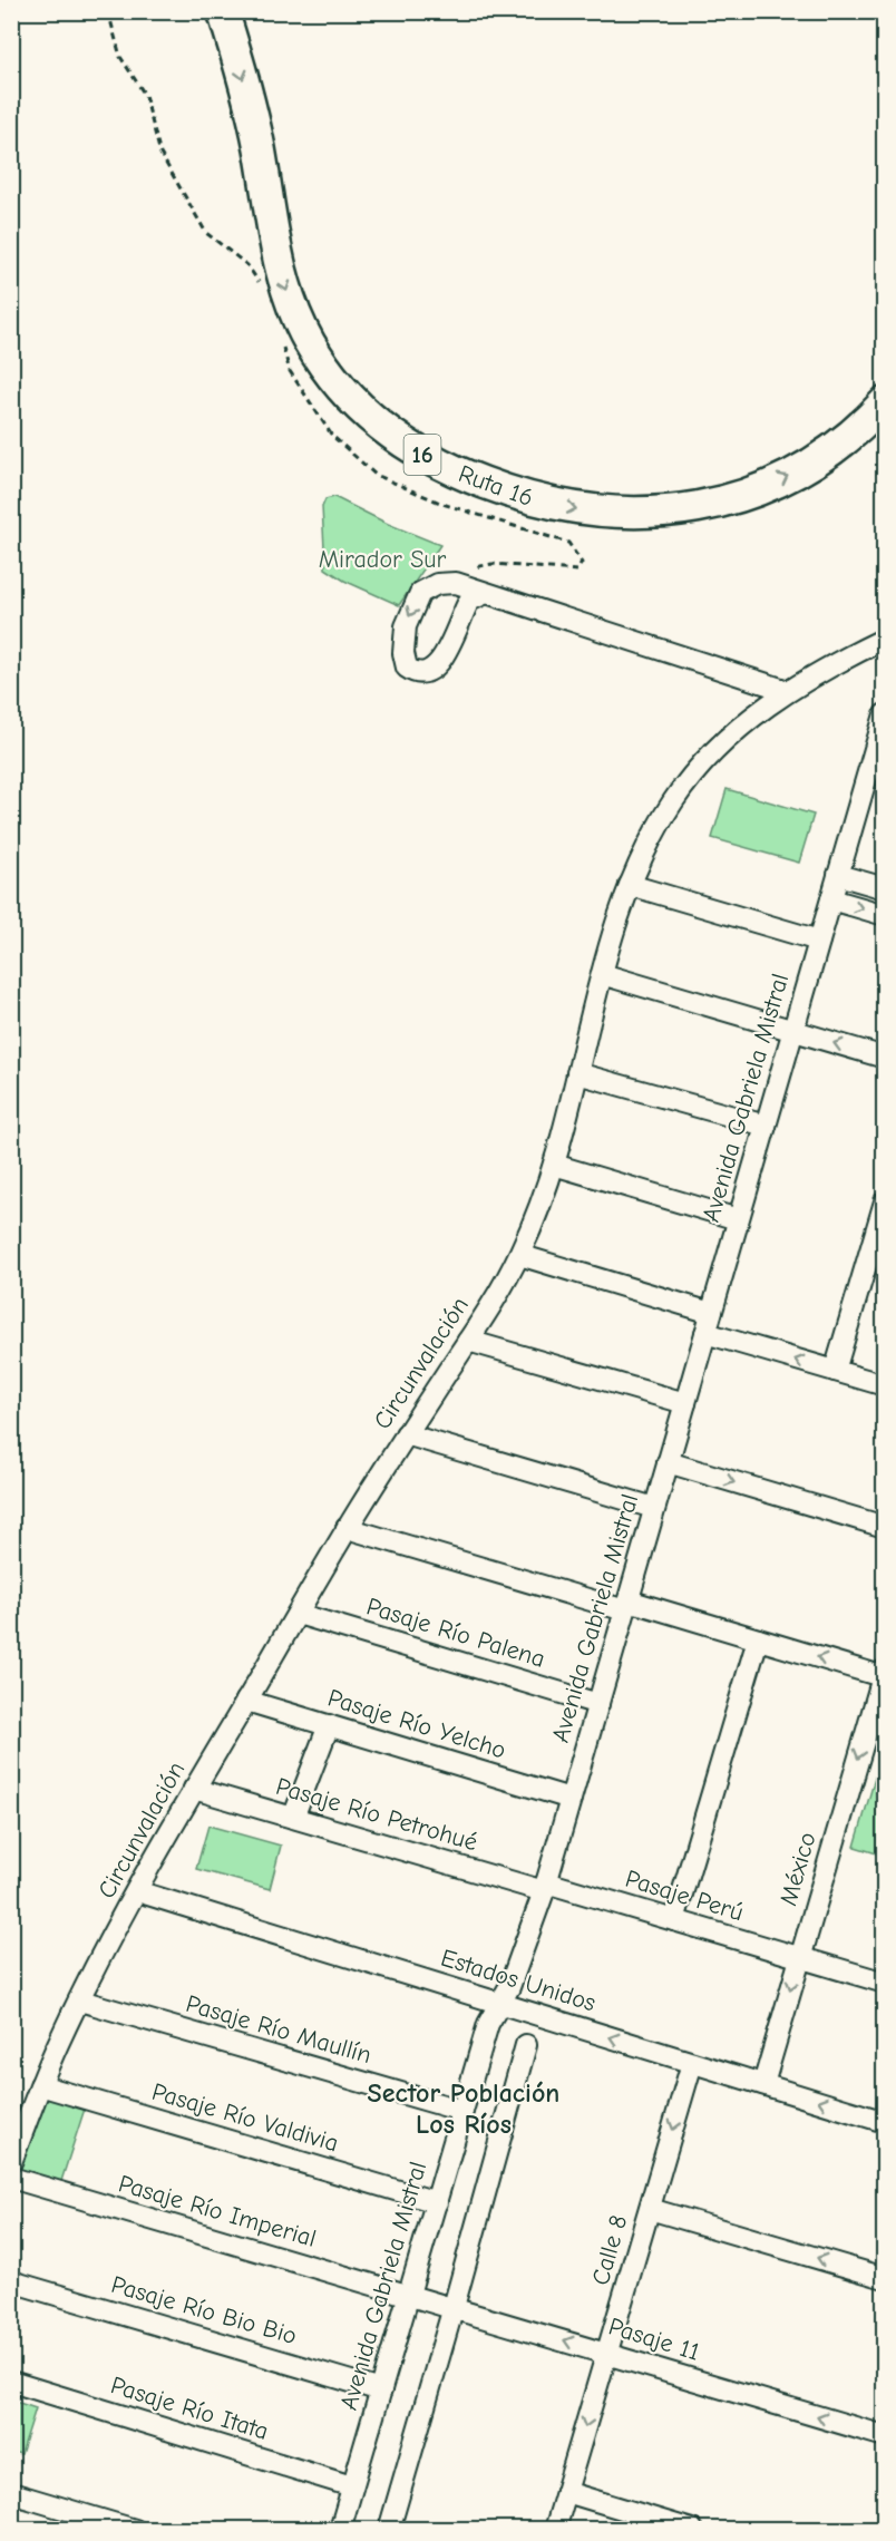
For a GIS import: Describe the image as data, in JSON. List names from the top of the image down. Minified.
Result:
{"streets":{"highway":["16","Ruta 16"],"street":["Avenida Gabriela Mistral","Circunvalación","Pasaje Río Palena","Pasaje Río Yelcho","Pasaje Río Petrohué","México","Pasaje Perú","Estados Unidos","Pasaje Río Maullín","Pasaje Río Valdivia","Pasaje Río Imperial","Calle 8","Pasaje Río Bio Bio","Pasaje 11","Pasaje Río Itata"]},"crossings":[["Avenida Gabriela Mistral","Pasaje Río Palena"],["Avenida Gabriela Mistral","Pasaje Río Yelcho"],["Avenida Gabriela Mistral","Pasaje Río Petrohué"],["Avenida Gabriela Mistral","Pasaje Perú"],["Avenida Gabriela Mistral","Estados Unidos"],["Avenida Gabriela Mistral","Pasaje Río Maullín"],["Avenida Gabriela Mistral","Pasaje Río Valdivia"],["Avenida Gabriela Mistral","Pasaje Río Imperial"],["Avenida Gabriela Mistral","Pasaje Río Bio Bio"],["Avenida Gabriela Mistral","Pasaje 11"],["Avenida Gabriela Mistral","Pasaje Río Itata"],["Circunvalación","Pasaje Río Palena"],["Circunvalación","Pasaje Río Yelcho"],["Circunvalación","Pasaje Río Petrohué"],["Circunvalación","Estados Unidos"],["Circunvalación","Pasaje Río Maullín"],["Circunvalación","Pasaje Río Valdivia"],["Pasaje Río Petrohué","Pasaje Perú"],["México","Pasaje Perú"],["México","Estados Unidos"],["Estados Unidos","Calle 8"],["Pasaje Río Imperial","Pasaje 11"],["Calle 8","Pasaje 11"]],"districts":["Sector Población Los Ríos"],"parks":["Mirador Sur"]}
